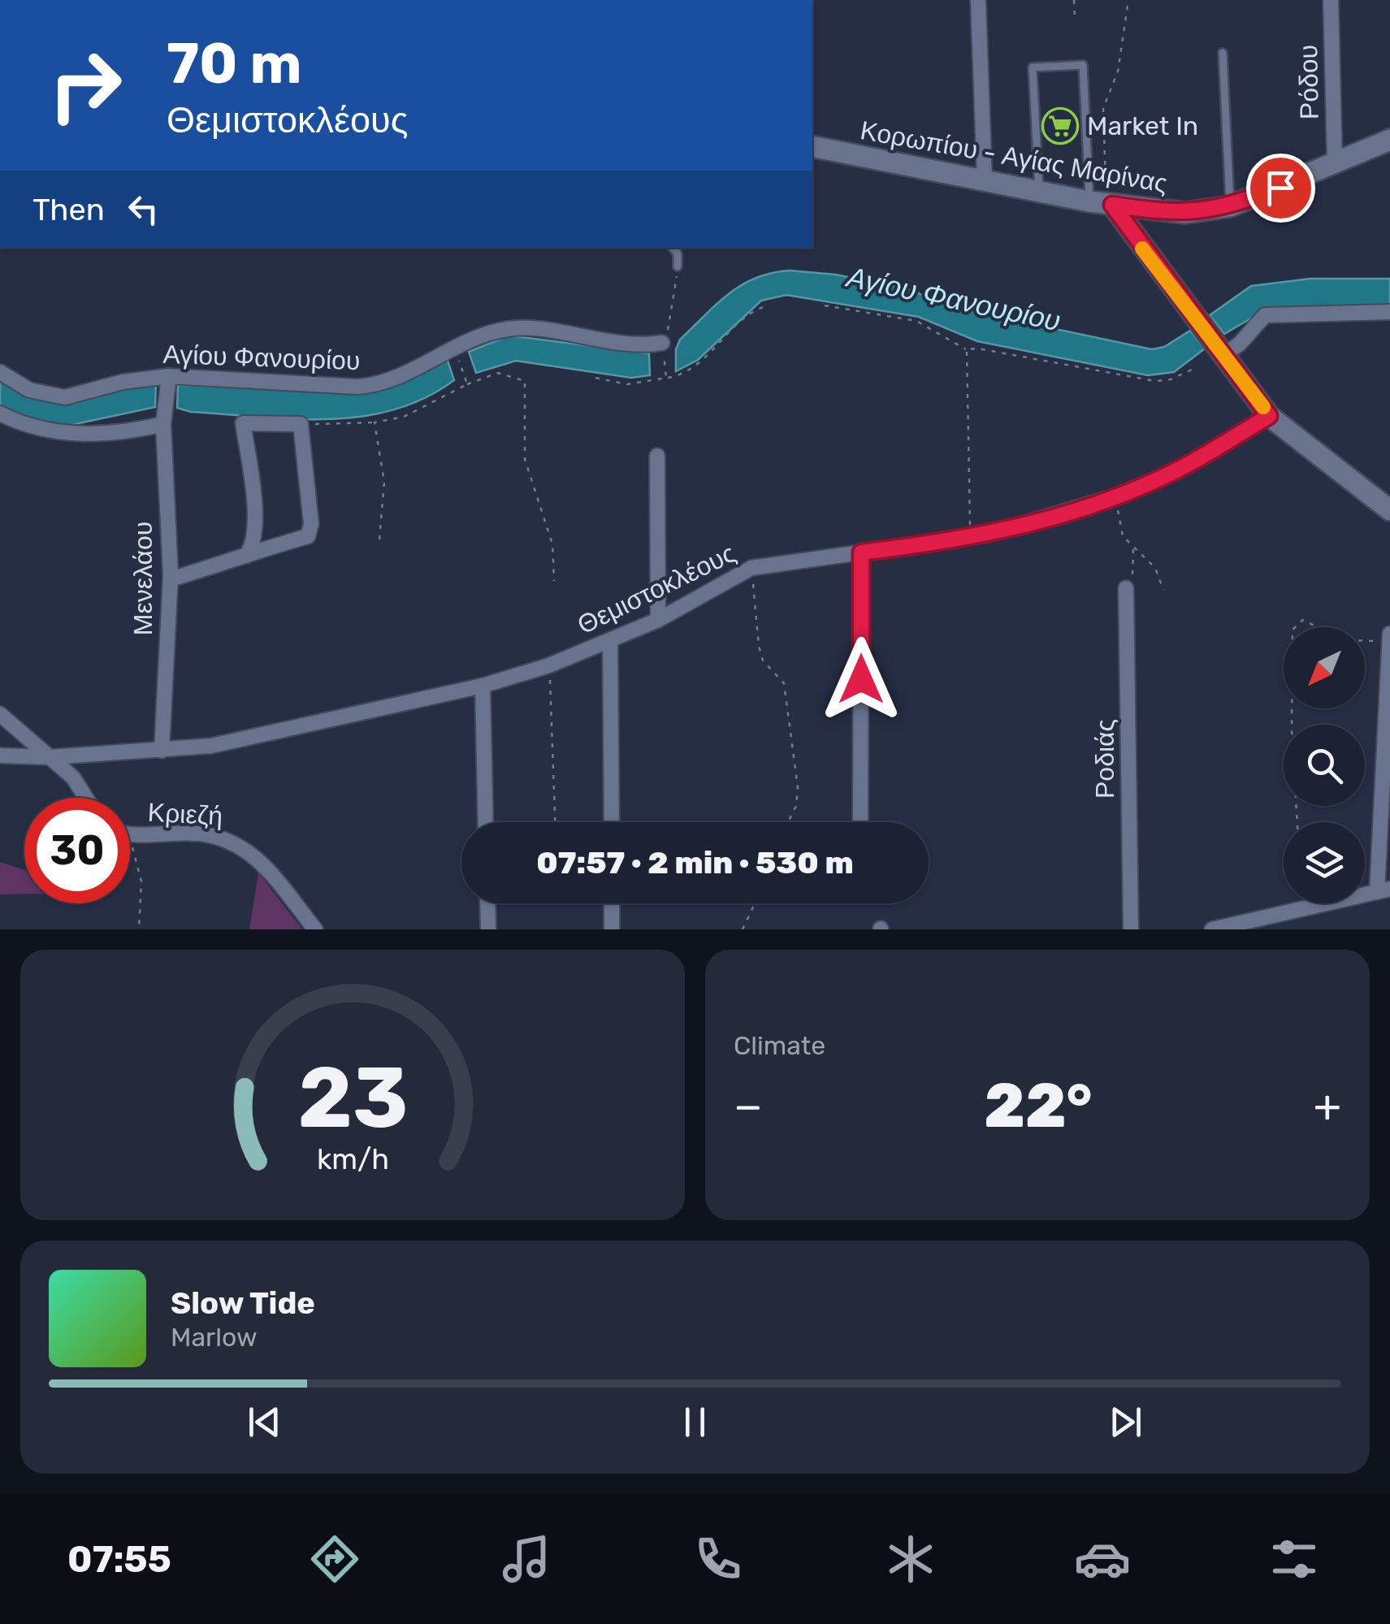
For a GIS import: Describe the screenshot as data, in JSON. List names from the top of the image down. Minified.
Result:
{"streets":{"main road":["Κορωπίου - Αγίας Μαρίνας"],"street":["Ρόδου","Αγίου Φανουρίου","Μενελάου","Θεμιστοκλέους","Ροδιάς","Κριεζή"]},"crossings":[["Ρόδου","Κορωπίου - Αγίας Μαρίνας"],["Αγίου Φανουρίου","Μενελάου"],["Μενελάου","Θεμιστοκλέους"]],"water":["Αγίου Φανουρίου"],"places":{"supermarket":["Market In"]},"north":"bottom left","page":{"turn":["70 m","Θεμιστοκλέους"],"then":"Then","limit":"30","trip":"07:57 · 2 min · 530 m","tile":"Climate","heat":["−","22°","+"],"song":["Slow Tide","Marlow"],"tabs":"07:55","gauge":["23","km/h"]}}
